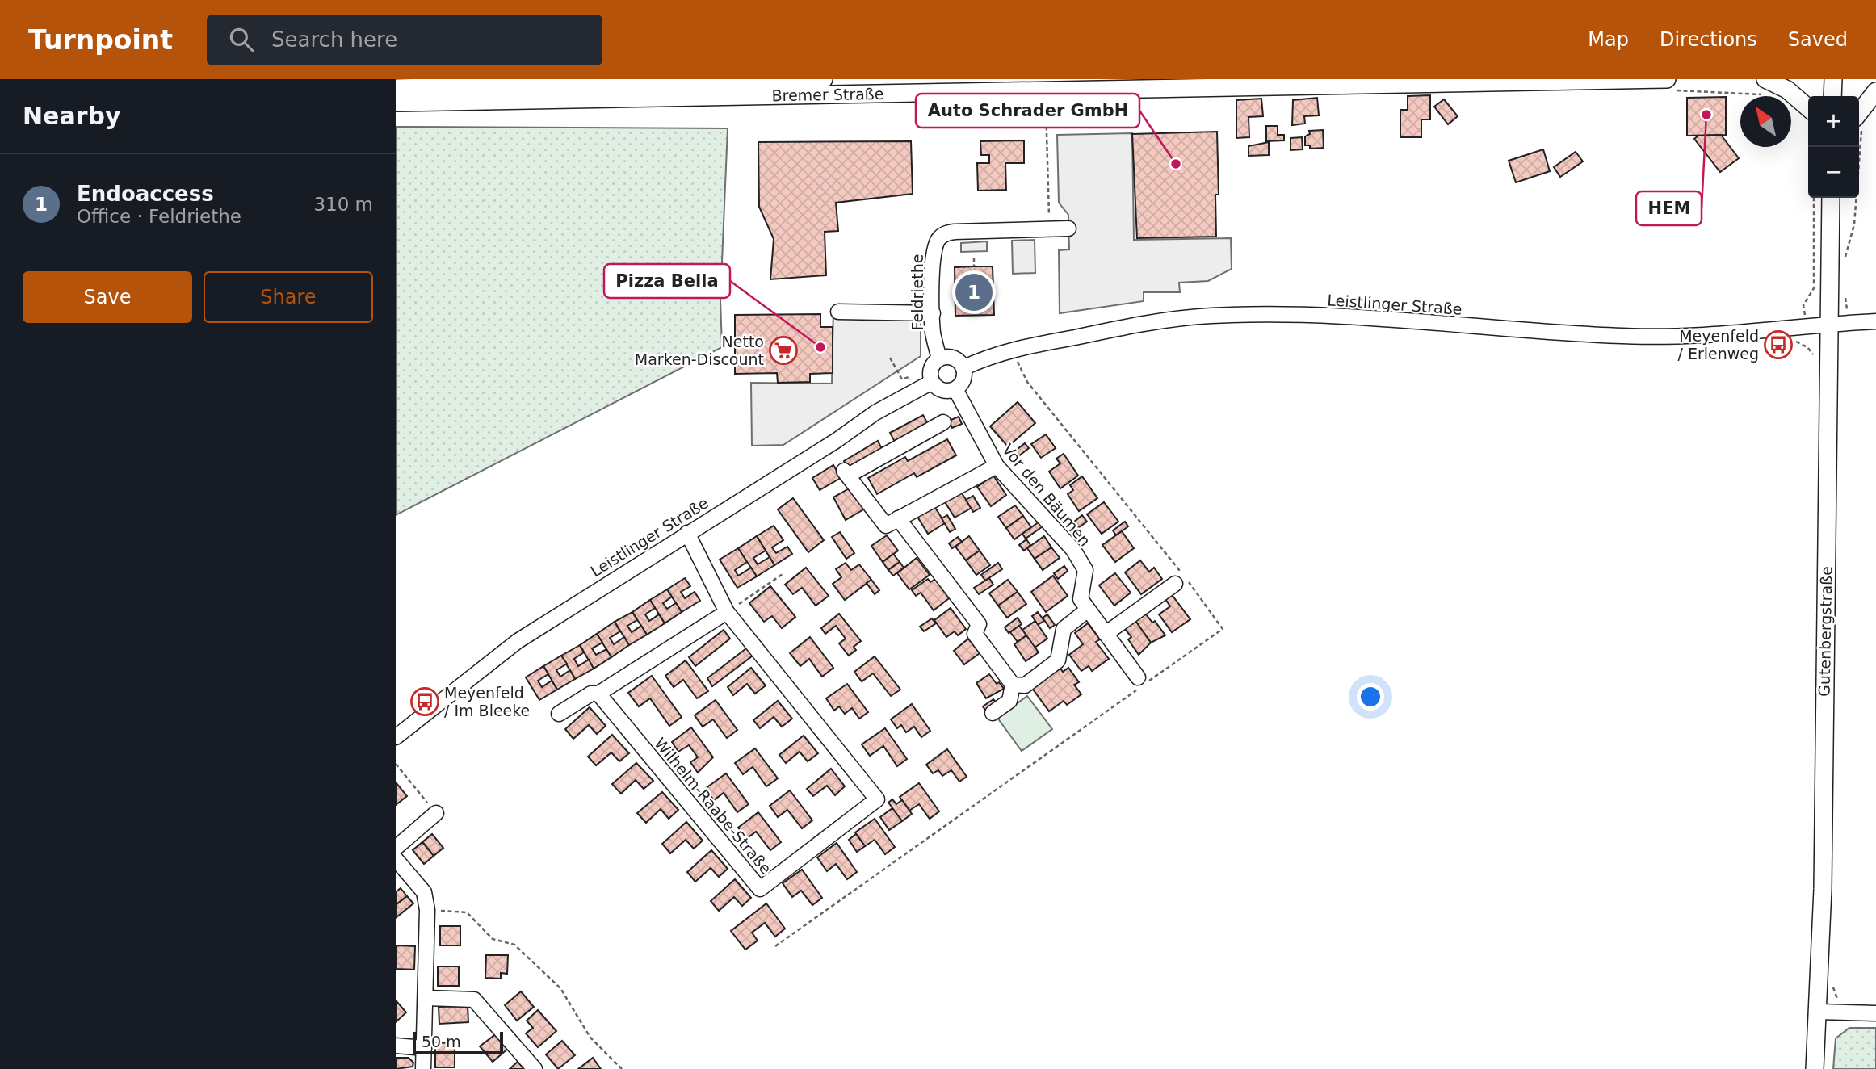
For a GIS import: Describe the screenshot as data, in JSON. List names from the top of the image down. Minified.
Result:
{"streets":{"main road":["Bremer Straße","Gutenbergstraße"],"street":["Feldriethe","Leistlinger Straße","Vor den Bäumen","Wilhelm-Raabe-Straße"]},"crossings":[["Feldriethe","Leistlinger Straße"],["Feldriethe","Vor den Bäumen"],["Leistlinger Straße","Vor den Bäumen"],["Leistlinger Straße","Gutenbergstraße"],["Leistlinger Straße","Wilhelm-Raabe-Straße"]],"places":{"other":["HEM","Auto Schrader GmbH","Pizza Bella"],"bus stop":["Meyenfeld / Erlenweg","Meyenfeld / Im Bleeke"],"supermarket":["Netto Marken-Discount"]},"scale_bar":"50 m","north":"top left","page":{"header":"Turnpoint","search":"Search here","nav":["Map","Directions","Saved"],"heading":"Nearby","map_buttons":["+","−"],"list":[{"mark":"1","name":"Endoaccess","note":"Office · Feldriethe","value":"310 m"}],"buttons":["Save","Share"],"pins":"1","scale":"50 m"}}
